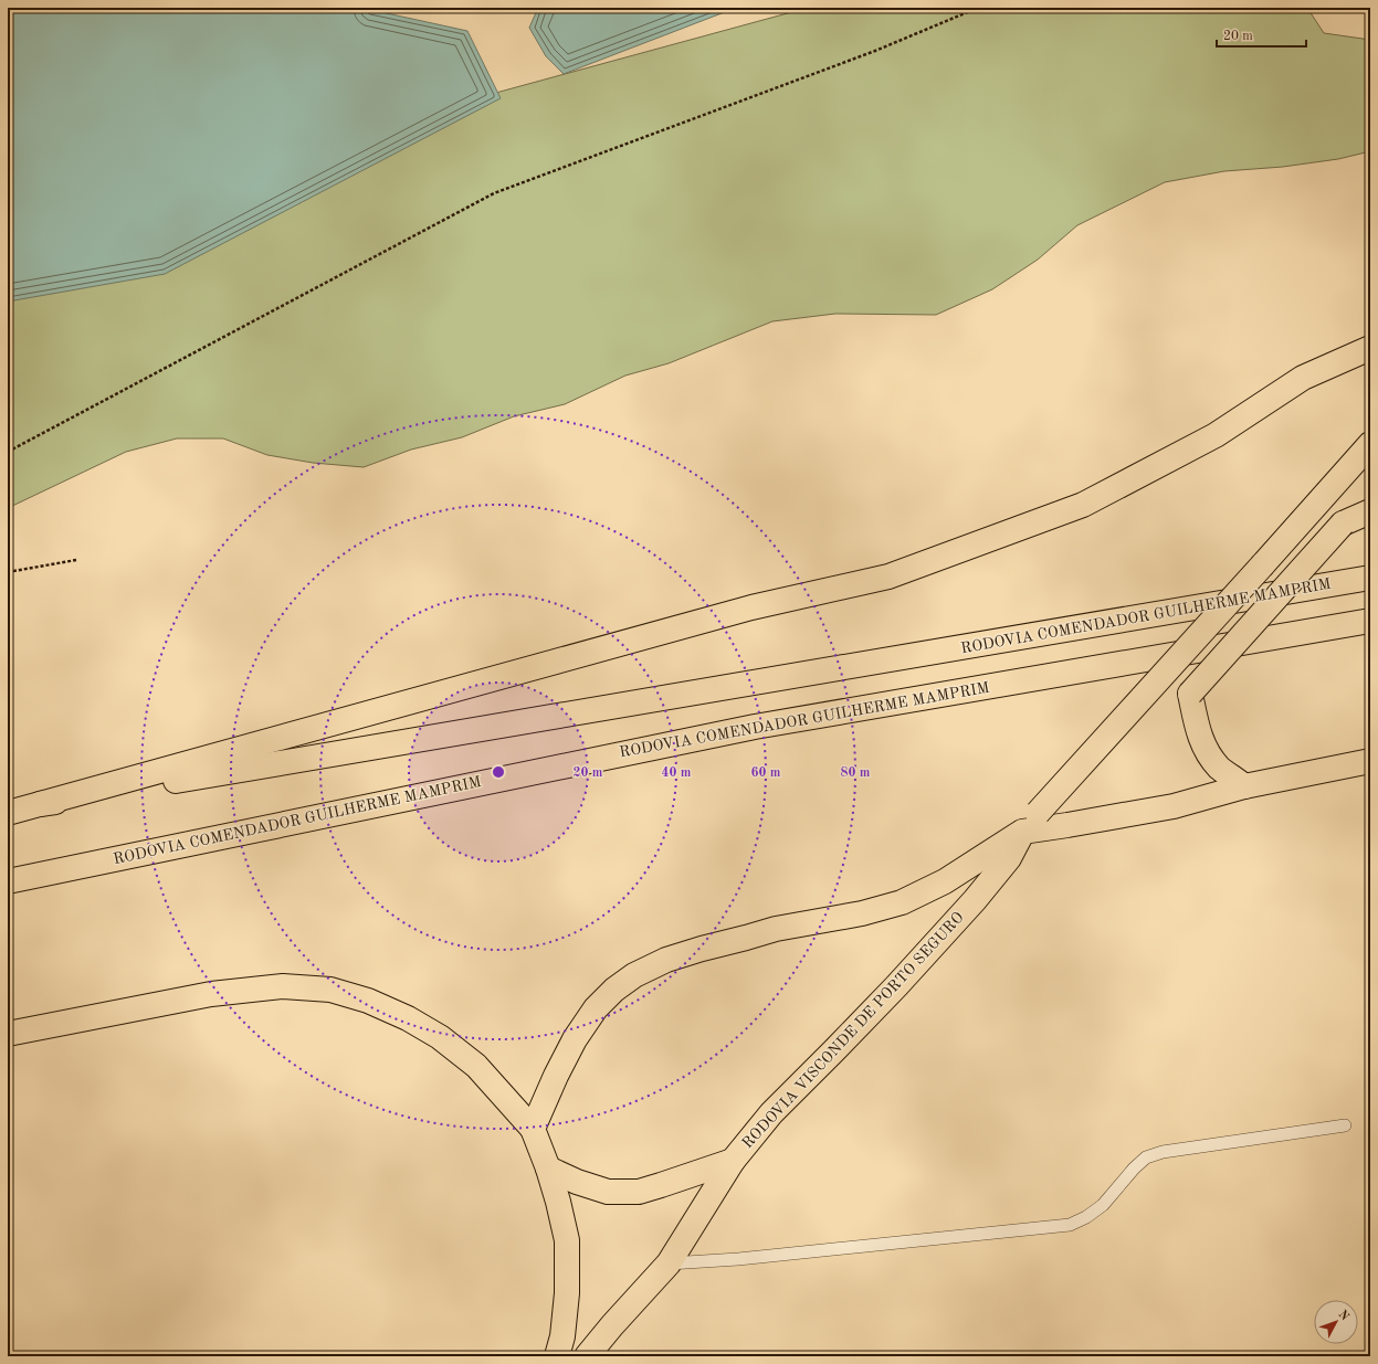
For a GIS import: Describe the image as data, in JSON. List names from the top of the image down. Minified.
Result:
{"streets":{"main road":["RODOVIA COMENDADOR GUILHERME MAMPRIM","RODOVIA VISCONDE DE PORTO SEGURO"]},"scale_bar":"20 m","north":"top right","rings":["20 m","40 m","60 m","80 m"]}
